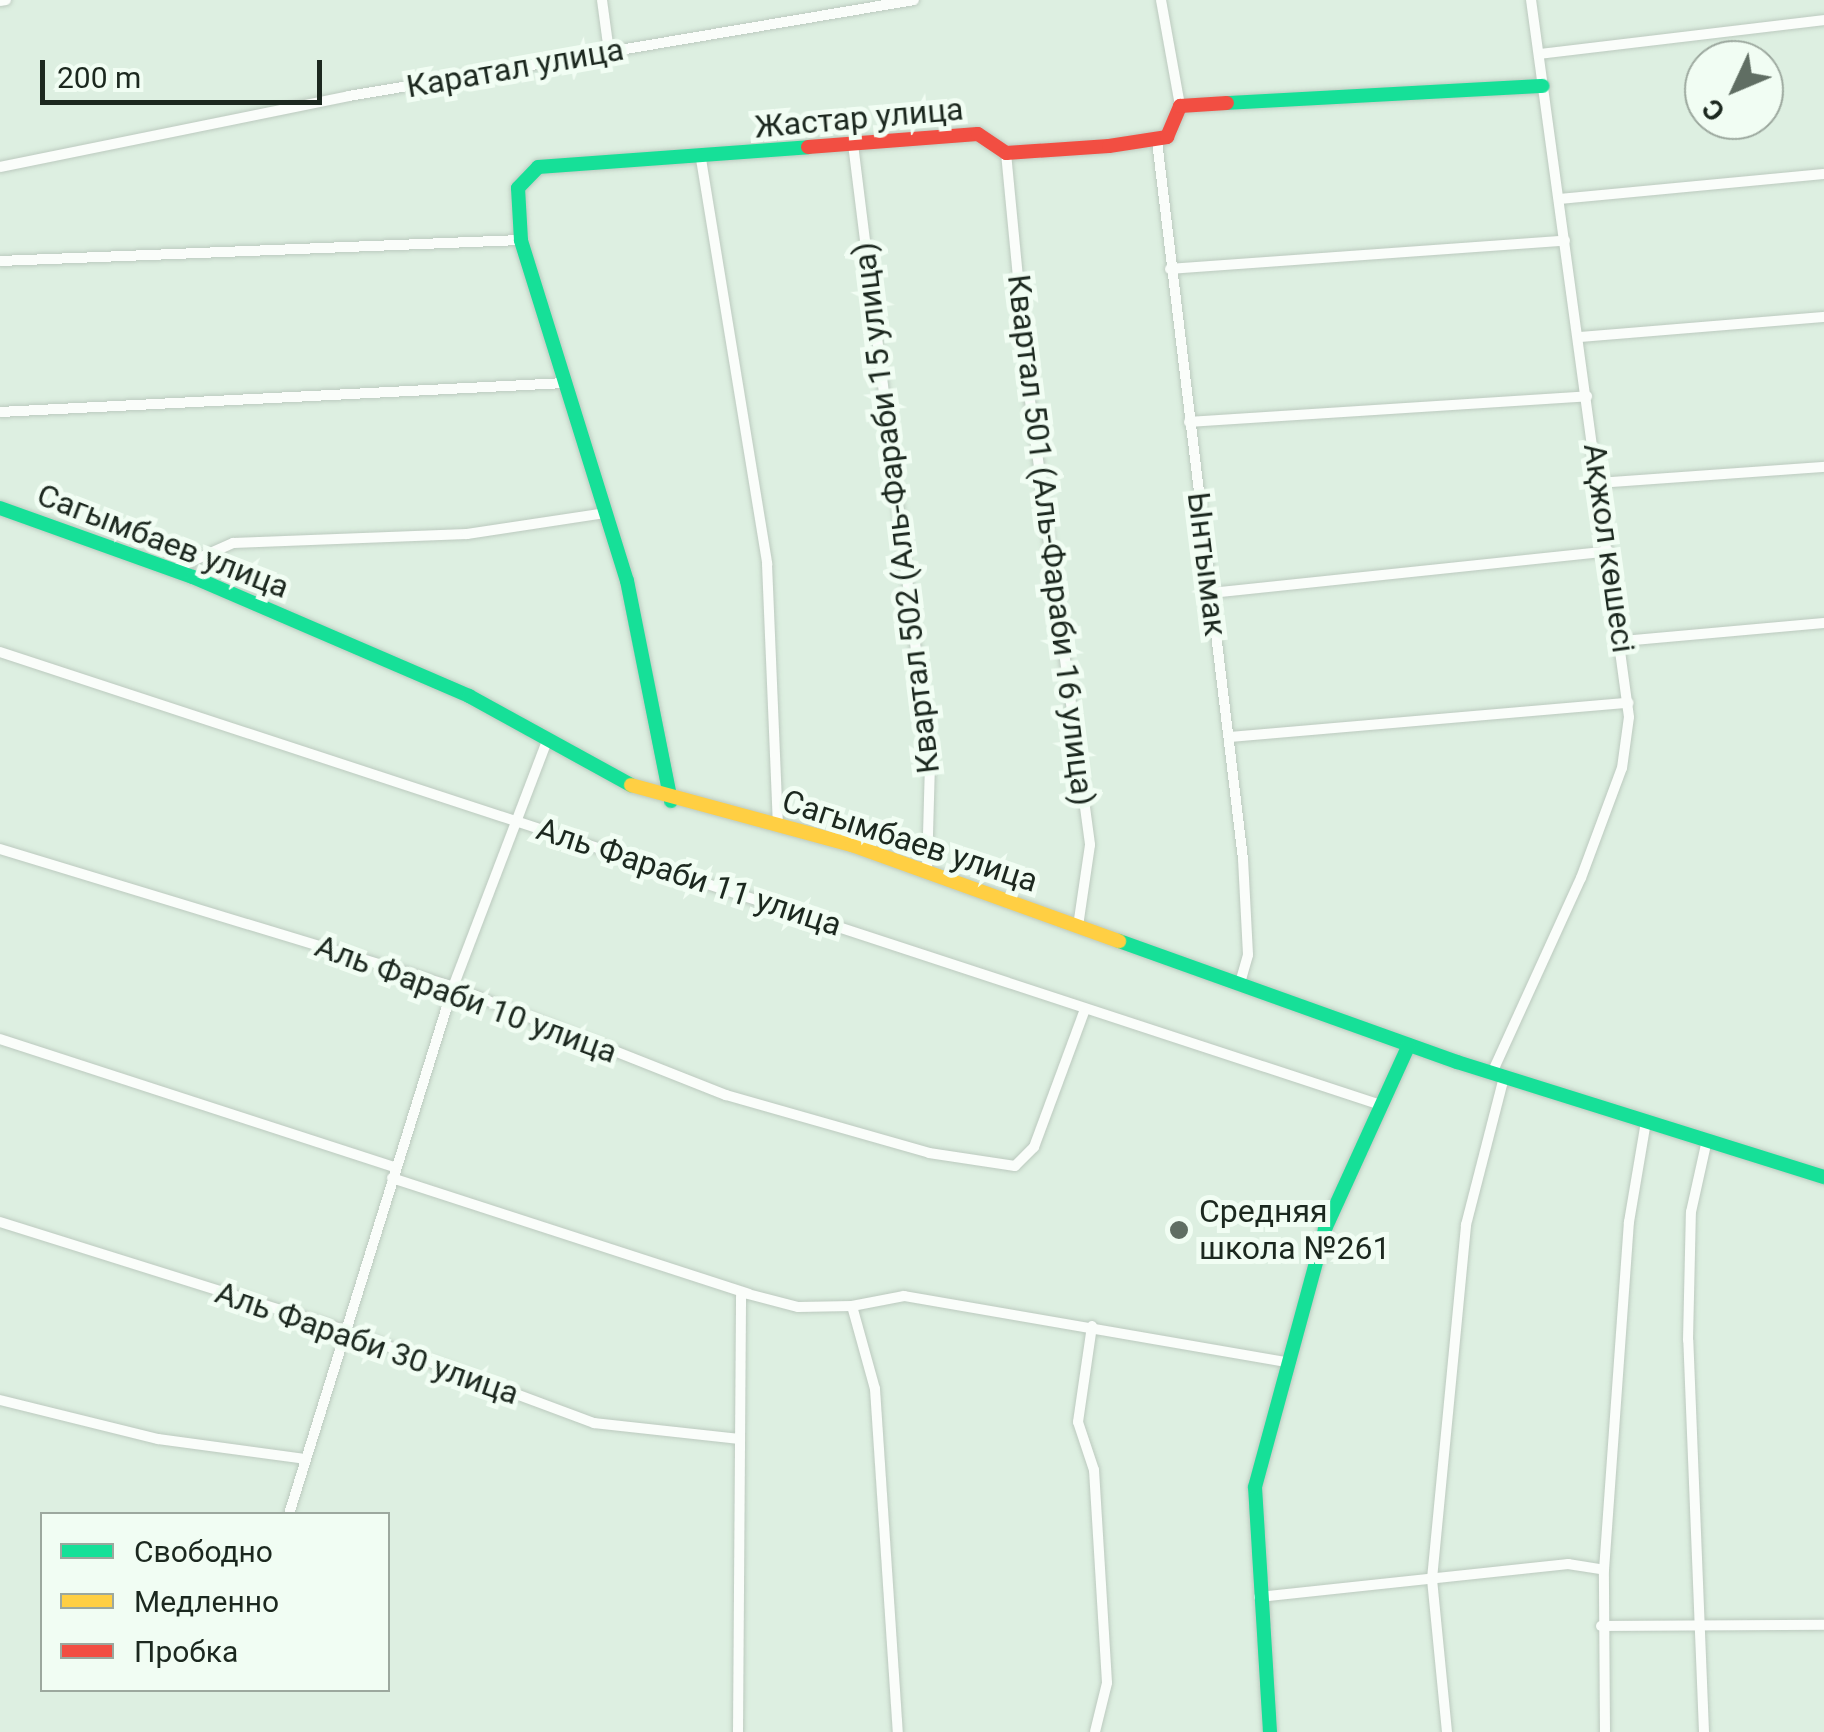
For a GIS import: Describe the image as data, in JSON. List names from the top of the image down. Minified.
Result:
{"streets":{"street":["Каратал улица","Жастар улица","Квартал 502 (Аль-Фараби 15 улица)","Квартал 501 (Аль-Фараби 16 улица)","Сагымбаев улица","Ақжол көшесі","Ынтымак","Аль Фараби 11 улица","Аль Фараби 10 улица","Аль Фараби 30 улица"]},"crossings":[["Жастар улица","Квартал 502 (Аль-Фараби 15 улица)"],["Жастар улица","Квартал 501 (Аль-Фараби 16 улица)"],["Жастар улица","Ынтымак"],["Квартал 502 (Аль-Фараби 15 улица)","Сагымбаев улица"],["Квартал 501 (Аль-Фараби 16 улица)","Сагымбаев улица"],["Сагымбаев улица","Ақжол көшесі"],["Сагымбаев улица","Ынтымак"],["Аль Фараби 11 улица","Аль Фараби 10 улица"]],"places":["Средняя школа №261"],"legend":["Свободно","Медленно","Пробка"],"scale_bar":"200 m","north":"bottom left"}
